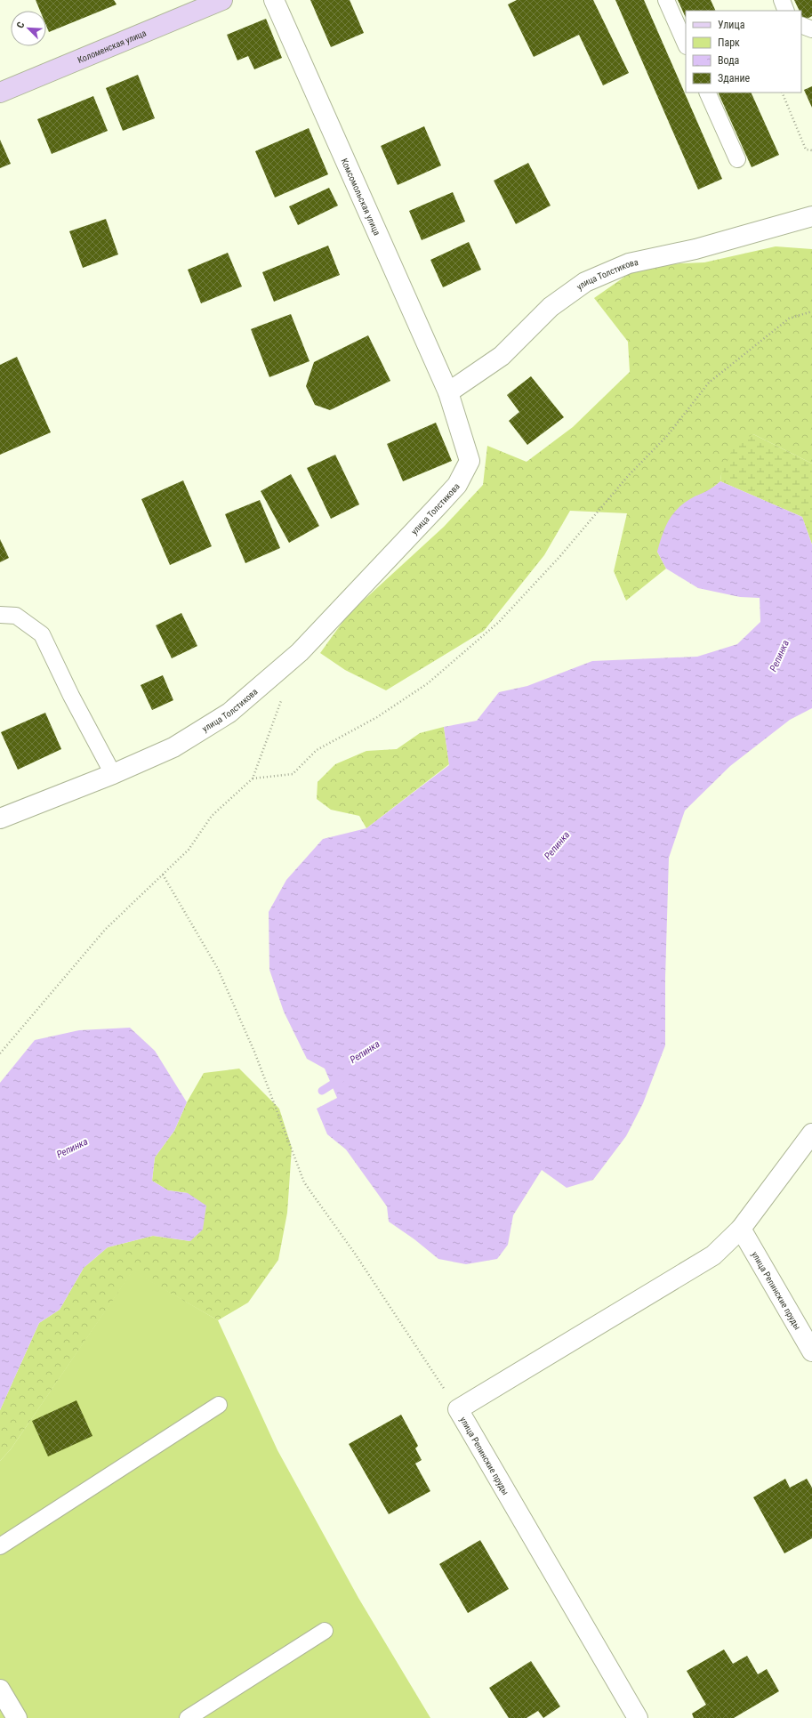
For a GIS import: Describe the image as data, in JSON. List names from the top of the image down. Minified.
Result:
{"streets":{"street":["Коломенская улица","Комсомольская улица","улица Толстикова","улица Репинские пруды"]},"crossings":[["Комсомольская улица","улица Толстикова"]],"water":["Репинка"],"legend":["Улица","Парк","Вода","Здание"],"north":"top left"}
